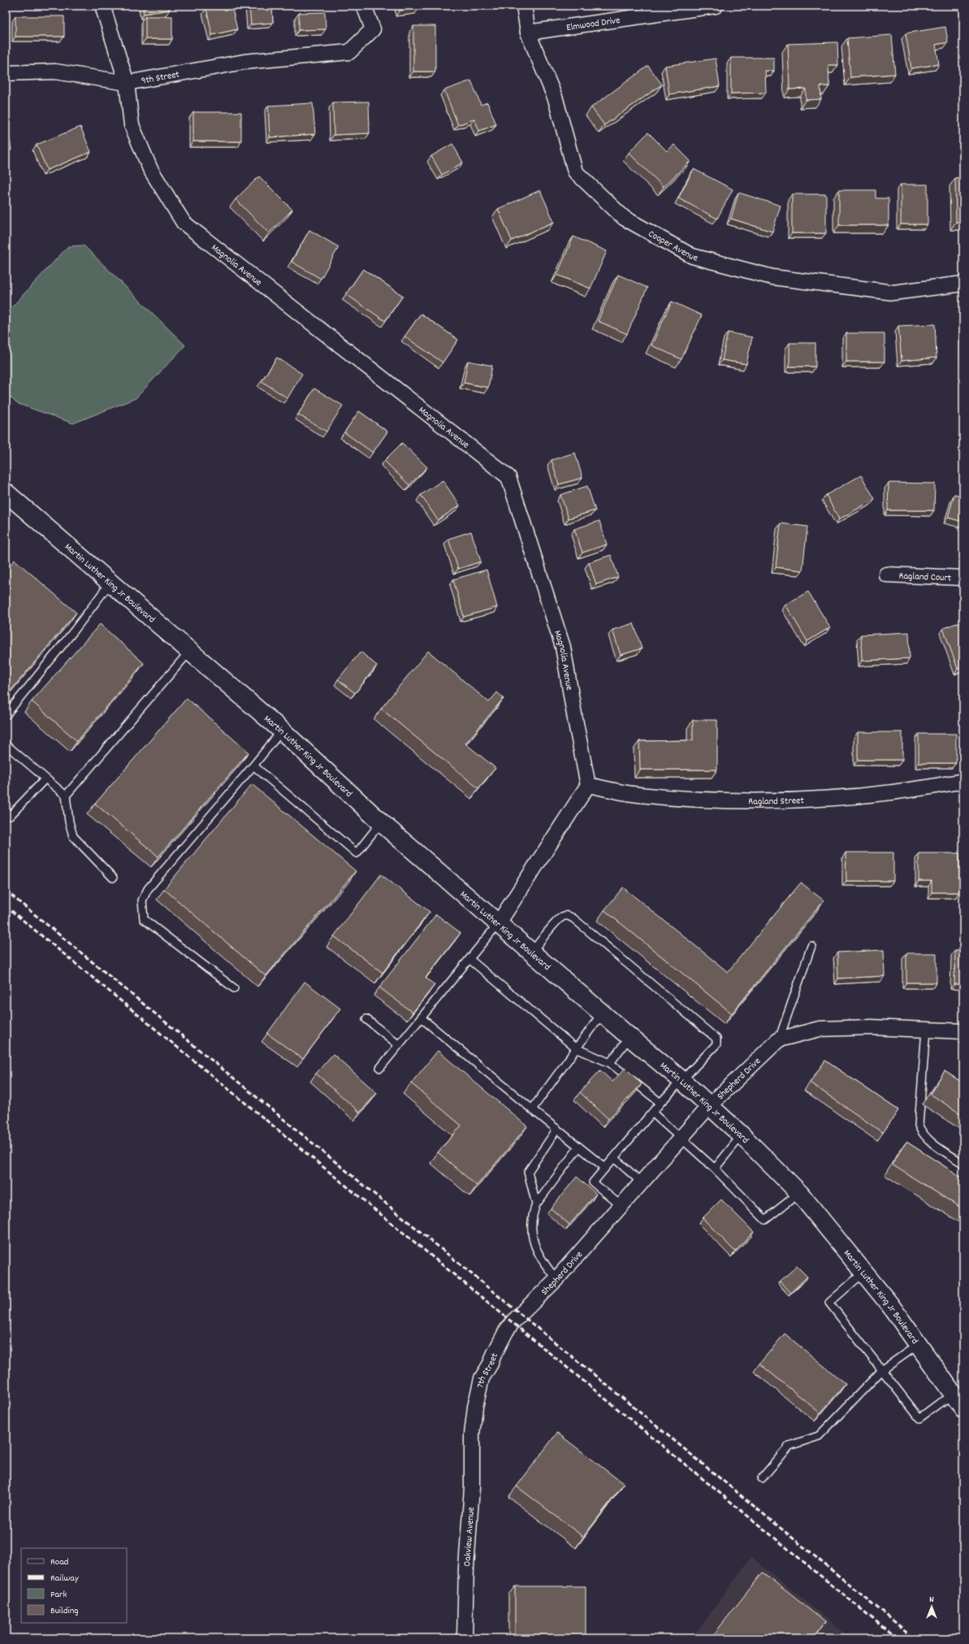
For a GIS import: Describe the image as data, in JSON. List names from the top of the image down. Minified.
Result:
{"streets":{"main road":["Martin Luther King Jr Boulevard"],"street":["Elmwood Drive","9th Street","Cooper Avenue","Magnolia Avenue","Ragland Court","Ragland Street","Shepherd Drive","7th Street","Oakview Avenue"]},"crossings":[["Elmwood Drive","Cooper Avenue"],["9th Street","Magnolia Avenue"],["Magnolia Avenue","Ragland Street"],["Martin Luther King Jr Boulevard","Shepherd Drive"],["Shepherd Drive","7th Street"],["7th Street","Oakview Avenue"]],"legend":["Road","Railway","Park","Building"],"north":"top"}
